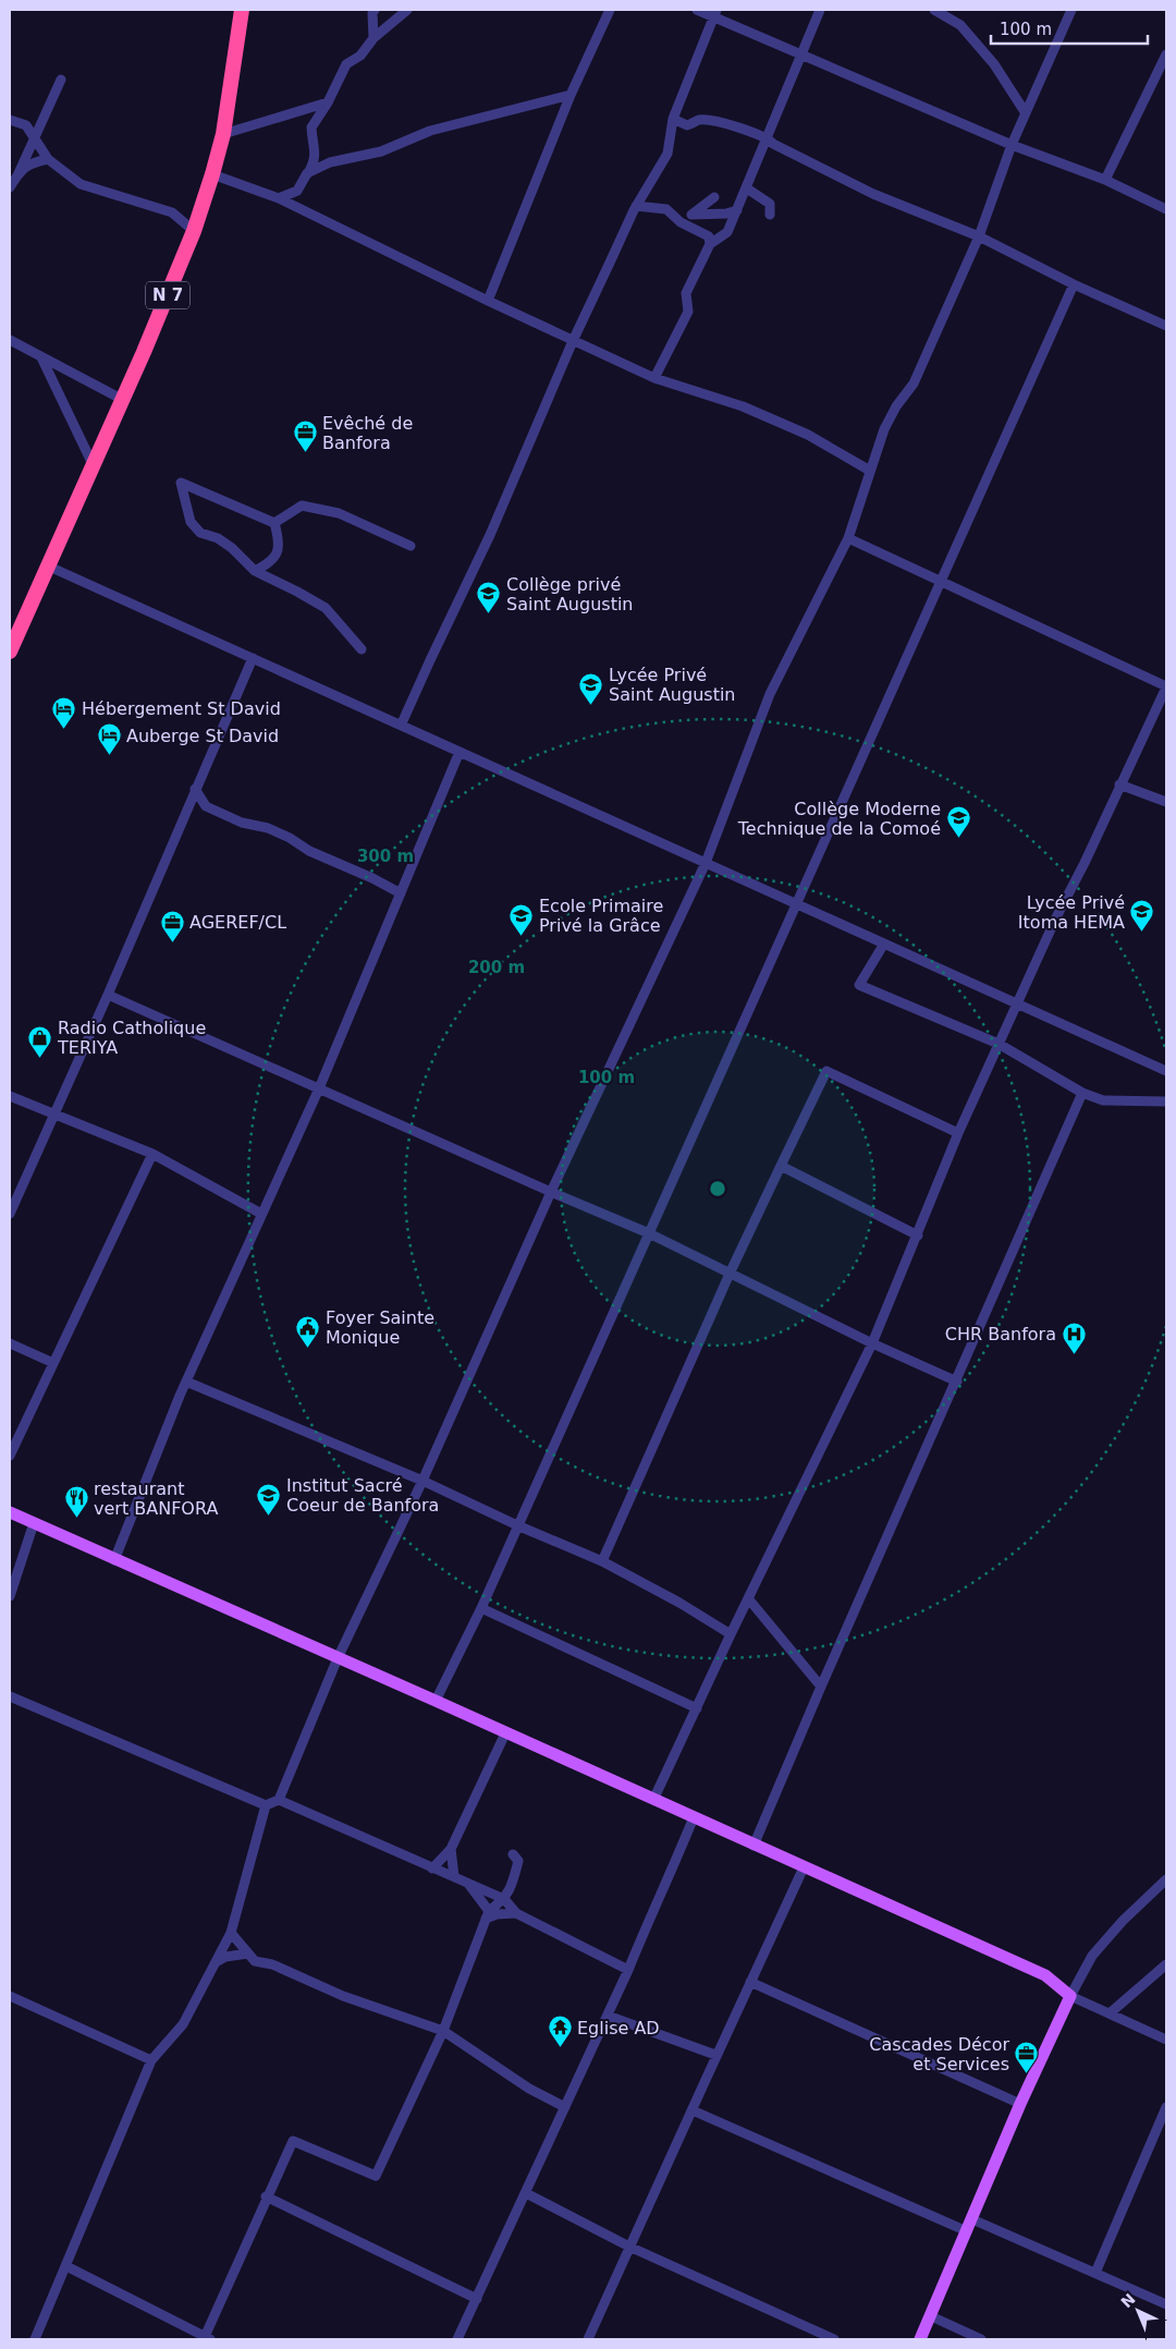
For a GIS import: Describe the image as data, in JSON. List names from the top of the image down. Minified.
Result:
{"streets":{"highway":["N 7"]},"places":{"office":["Evêché de Banfora","AGEREF/CL","Cascades Décor et Services"],"school or university":["Collège privé Saint Augustin","Lycée Privé Saint Augustin","Collège Moderne Technique de la Comoé","Lycée Privé Itoma HEMA","Ecole Primaire Privé la Grâce","Institut Sacré Coeur de Banfora"],"hotel":["Hébergement St David","Auberge St David"],"shop":["Radio Catholique TERIYA"],"public building":["Foyer Sainte Monique"],"hospital":["CHR Banfora"],"restaurant":["restaurant vert BANFORA"],"temple":["Eglise AD"]},"scale_bar":"100 m","north":"top left","rings":["300 m","200 m","100 m"]}
